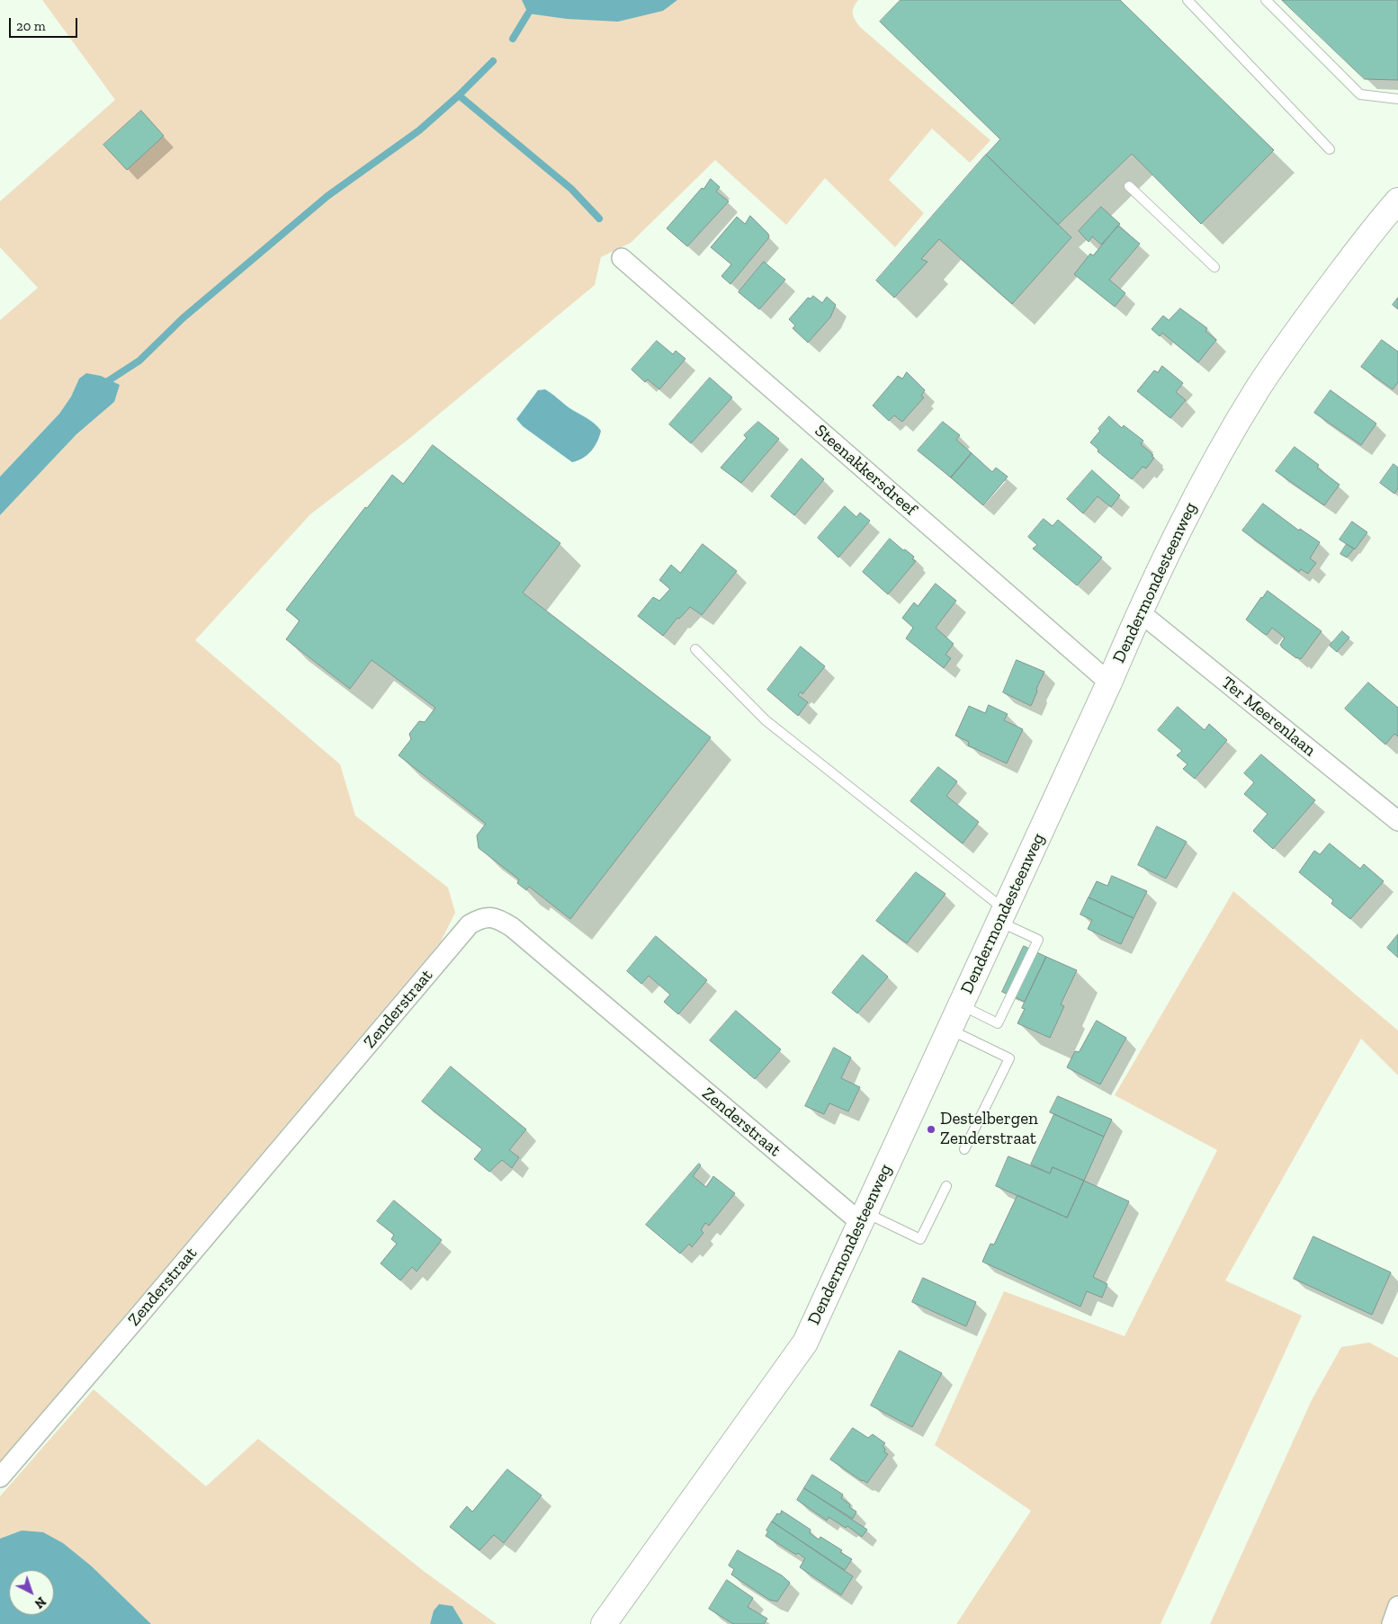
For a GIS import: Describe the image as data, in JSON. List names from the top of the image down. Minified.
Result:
{"streets":{"main road":["Dendermondesteenweg"],"street":["Steenakkersdreef","Ter Meerenlaan","Zenderstraat"]},"crossings":[["Steenakkersdreef","Dendermondesteenweg"],["Dendermondesteenweg","Ter Meerenlaan"],["Dendermondesteenweg","Zenderstraat"]],"places":["Destelbergen Zenderstraat"],"scale_bar":"20 m","north":"bottom right"}
